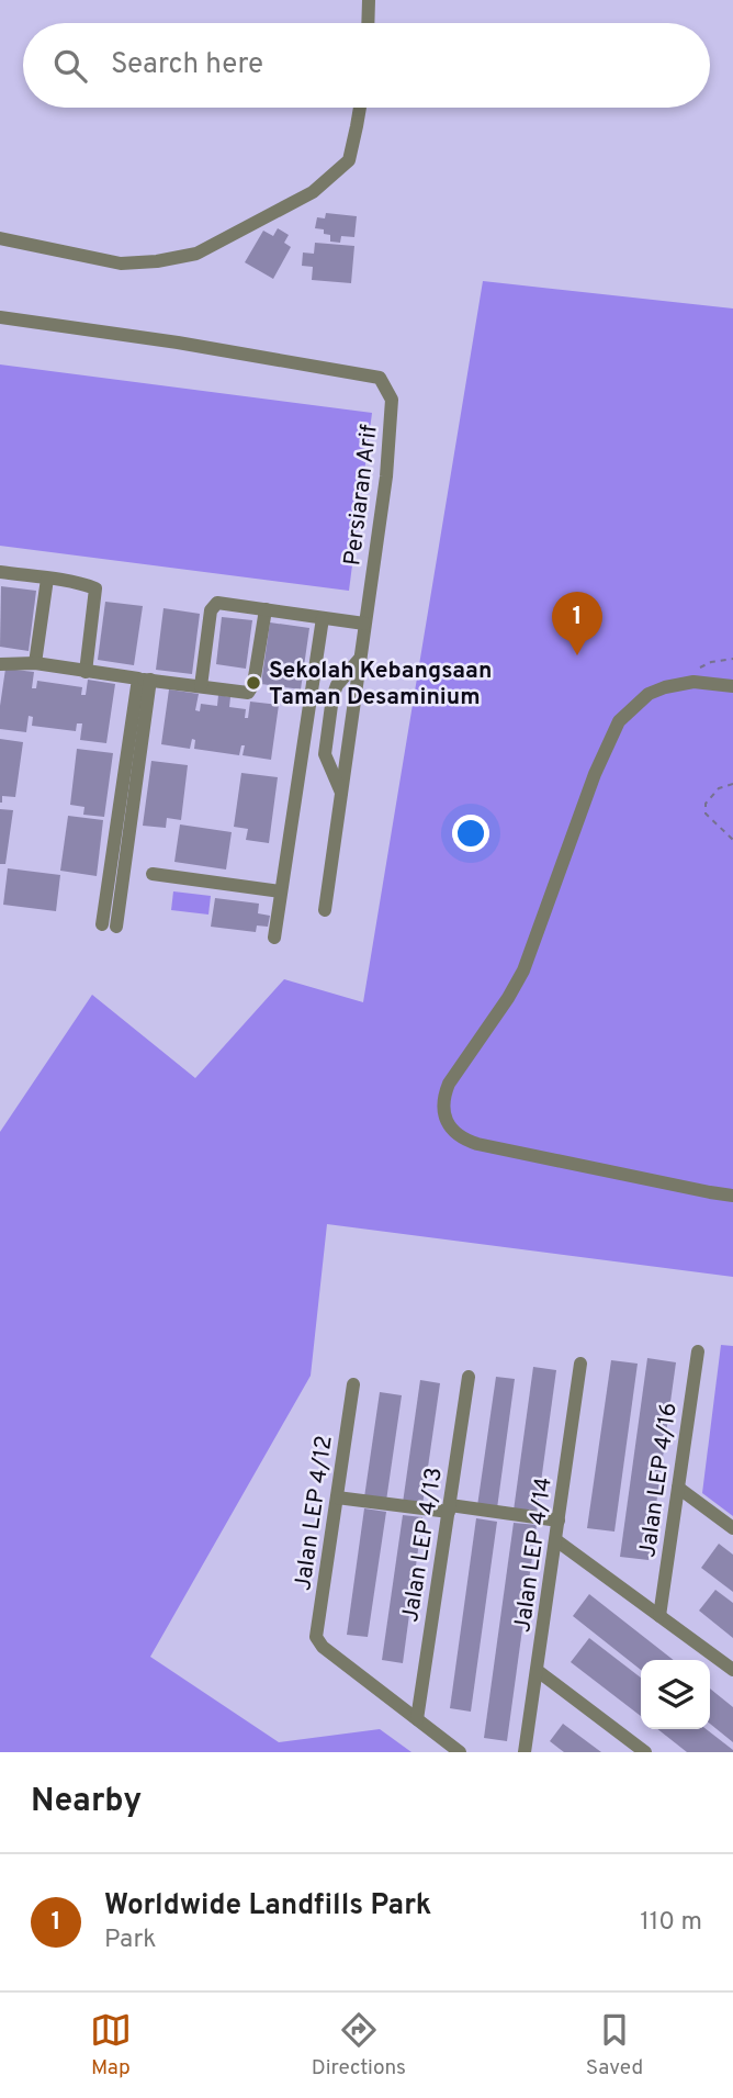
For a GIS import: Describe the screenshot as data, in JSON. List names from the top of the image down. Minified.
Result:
{"streets":{"street":["Persiaran Arif","Jalan LEP 4/16","Jalan LEP 4/12","Jalan LEP 4/13","Jalan LEP 4/14"]},"crossings":[["Jalan LEP 4/12","Jalan LEP 4/13"]],"places":["Sekolah Kebangsaan Taman Desaminium"],"page":{"search":"Search here","pins":"1","heading":"Nearby","list":[{"mark":"1","name":"Worldwide Landfills Park","note":"Park","value":"110 m"}],"nav":["Map","Directions","Saved"]}}
